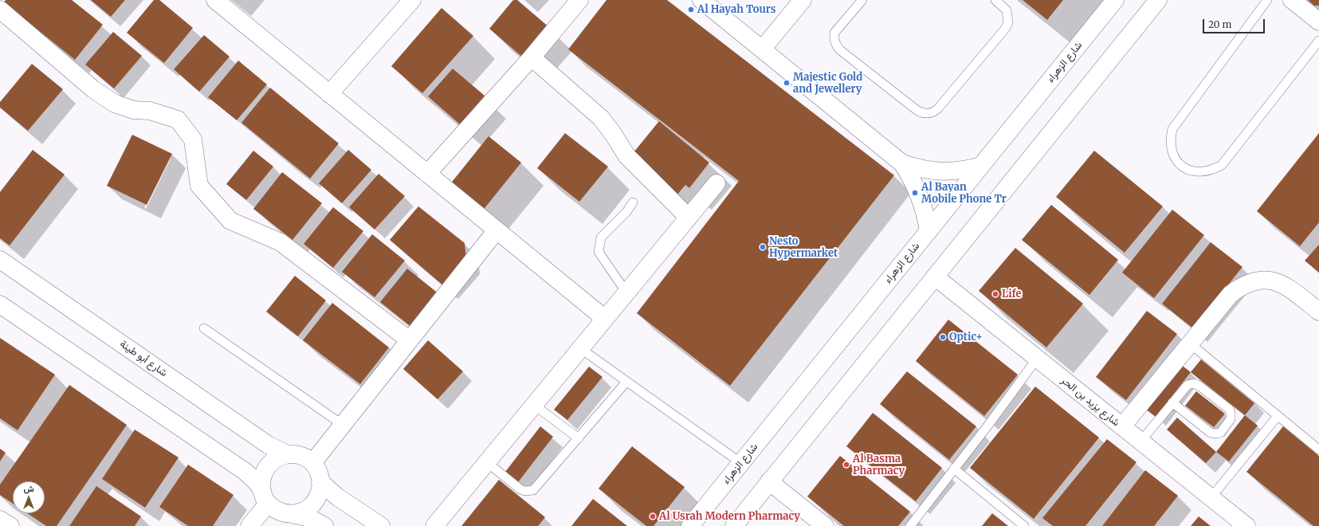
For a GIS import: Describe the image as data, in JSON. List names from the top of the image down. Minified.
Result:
{"streets":{"street":["شارع الزهراء","شارع أبو طينة","شارع يزيد بن الحر"]},"places":["Al Hayah Tours","Majestic Gold and Jewellery","Al Bayan Mobile Phone Tr","Nesto Hypermarket","Life","Optic+","Al Basma Pharmacy","Al Usrah Modern Pharmacy"],"scale_bar":"20 m","north":"top"}
